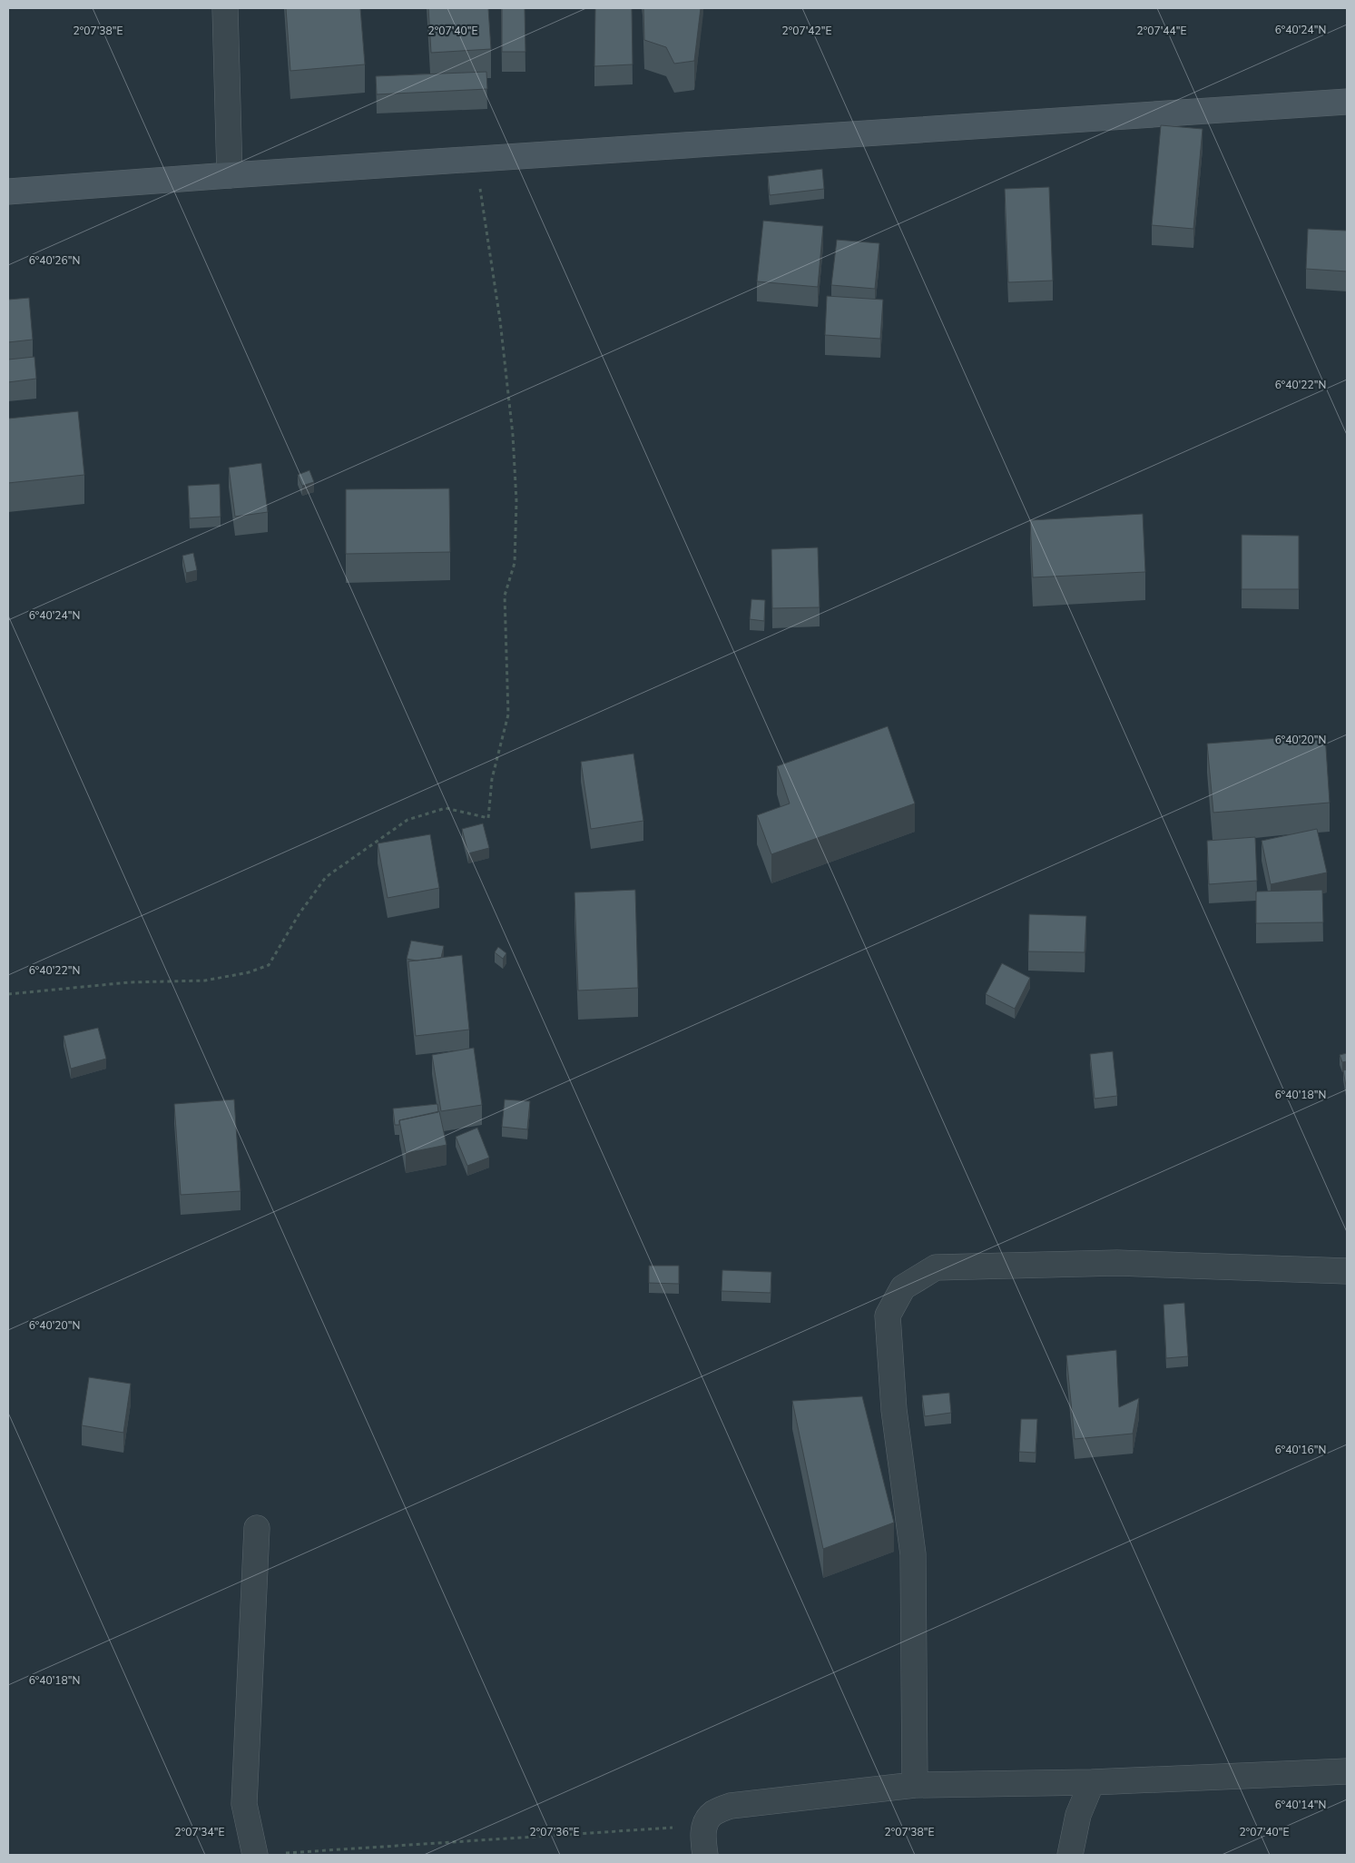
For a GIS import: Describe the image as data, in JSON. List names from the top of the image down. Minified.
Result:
{"coordinates":["6°40'24\"N","2°07'40\"E","2°07'44\"E","2°07'38\"E","2°07'42\"E","6°40'26\"N","6°40'22\"N","6°40'20\"N","6°40'18\"N","6°40'16\"N","6°40'14\"N","2°07'34\"E","2°07'36\"E"]}
